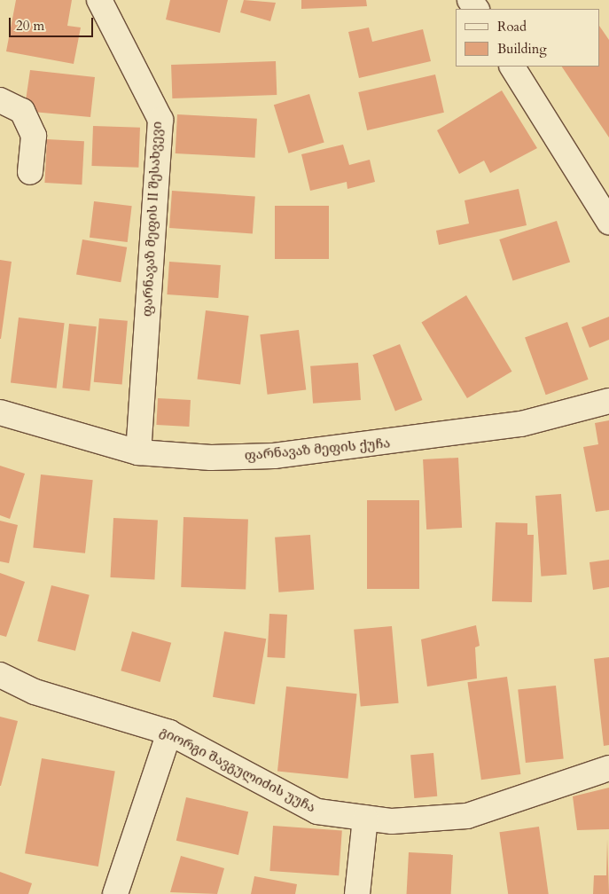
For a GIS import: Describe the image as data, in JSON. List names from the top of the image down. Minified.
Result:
{"streets":{"street":["ფარნავაზ მეფის II შესახვევი","ფარნავაზ მეფის ქუჩა","გიორგი შავგულიძის უუჩა"]},"crossings":[["ფარნავაზ მეფის II შესახვევი","ფარნავაზ მეფის ქუჩა"]],"legend":["Road","Building"],"scale_bar":"20 m"}
